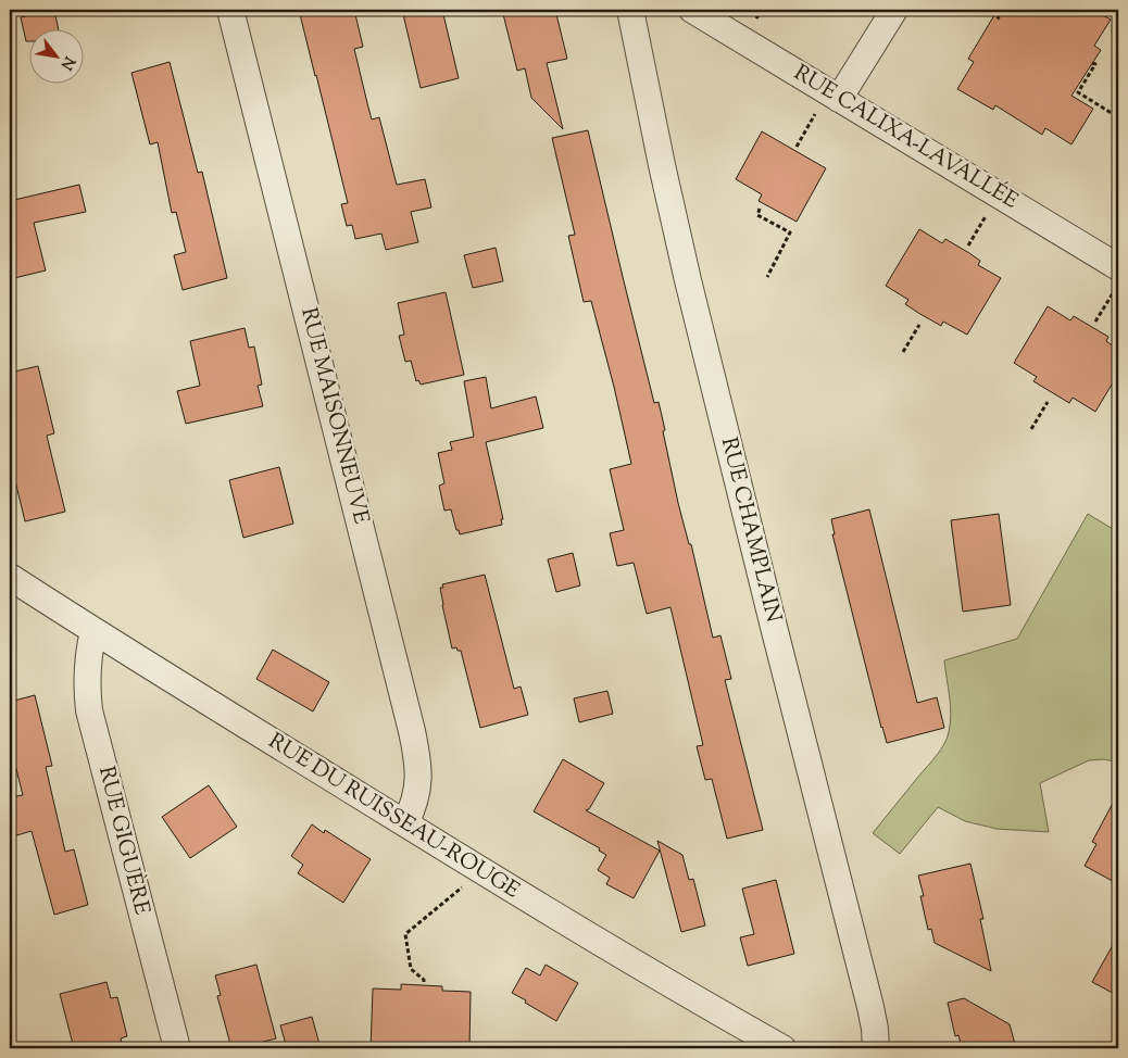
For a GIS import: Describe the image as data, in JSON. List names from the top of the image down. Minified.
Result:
{"streets":{"street":["RUE CALIXA-LAVALLÉE","RUE MAISONNEUVE","RUE CHAMPLAIN","RUE DU RUISSEAU-ROUGE","RUE GIGUÈRE"]},"crossings":[["RUE MAISONNEUVE","RUE DU RUISSEAU-ROUGE"],["RUE DU RUISSEAU-ROUGE","RUE GIGUÈRE"]],"north":"bottom right"}
